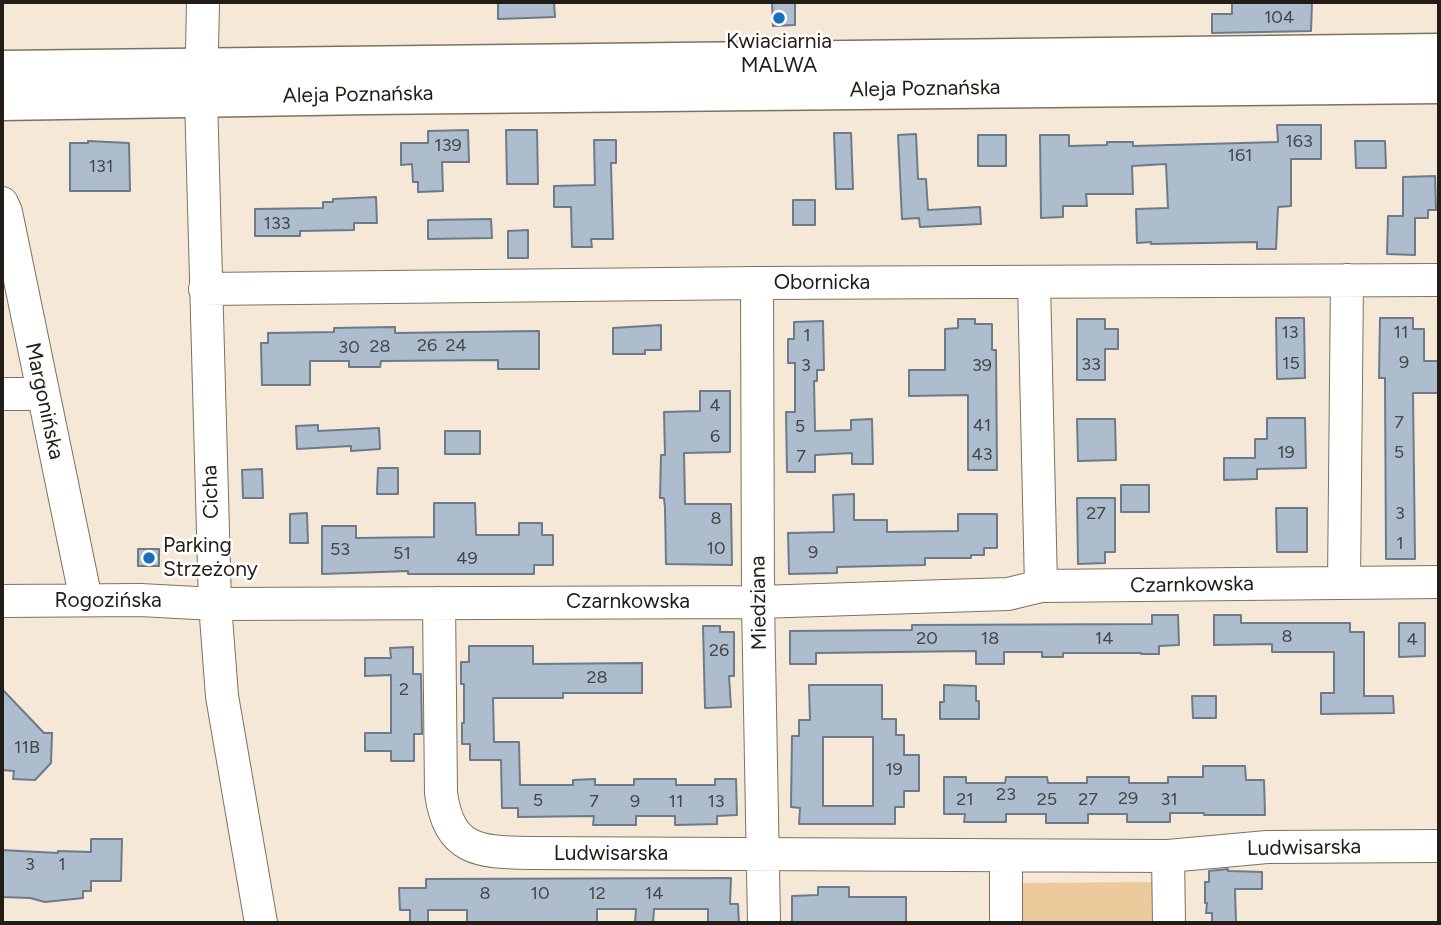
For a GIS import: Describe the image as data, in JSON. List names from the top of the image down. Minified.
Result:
{"streets":{"main road":["Aleja Poznańska"],"street":["Obornicka","Margonińska","Cicha","Czarnkowska","Rogozińska","Miedziana","Ludwisarska"]},"crossings":[["Aleja Poznańska","Cicha"],["Obornicka","Cicha"],["Obornicka","Miedziana"],["Margonińska","Rogozińska"],["Cicha","Czarnkowska"],["Cicha","Rogozińska"],["Czarnkowska","Rogozińska"],["Czarnkowska","Miedziana"],["Czarnkowska","Ludwisarska"],["Miedziana","Ludwisarska"]],"places":["Kwiaciarnia MALWA","Parking Strzeżony"],"house_numbers":["104","163","139","161","131","133","13","11","1","26","24","28","30","9","15","33","3","39","4","7","41","5","6","19","5","43","7","27","3","8","1","10","53","9","51","49","8","20","18","14","4","26","28","2","11B","19","23","29","21","25","27","31","5","7","9","11","13","3","1","8","10","12","14"]}
